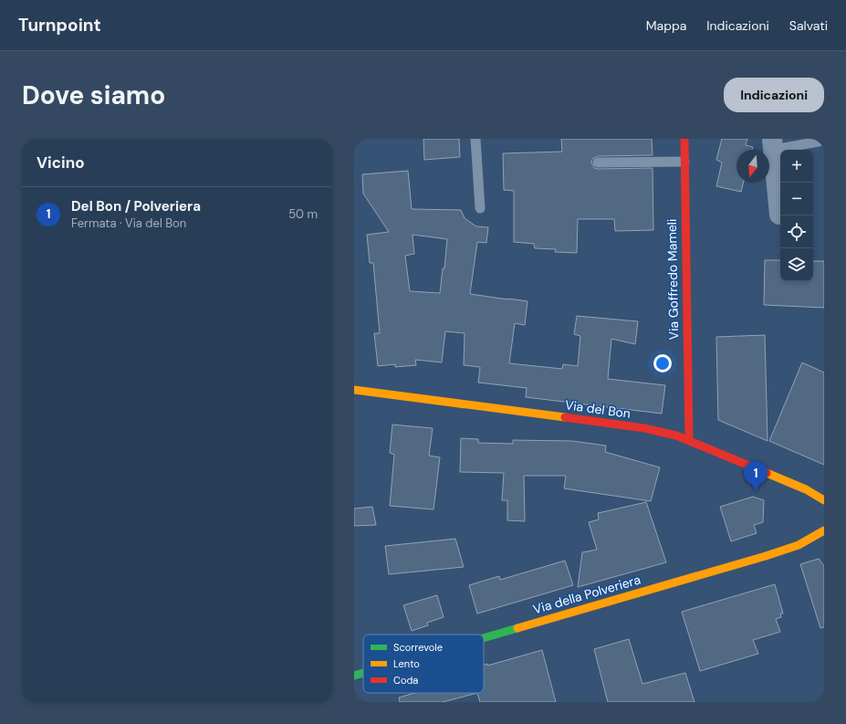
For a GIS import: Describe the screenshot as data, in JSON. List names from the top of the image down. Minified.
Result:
{"streets":{"street":["Via Goffredo Mameli","Via del Bon","Via della Polveriera"]},"crossings":[["Via Goffredo Mameli","Via del Bon"]],"legend":["Scorrevole","Lento","Coda"],"north":"bottom","page":{"header":"Turnpoint","nav":["Mappa","Indicazioni","Salvati"],"buttons":"Indicazioni","title":"Dove siamo","heading":"Vicino","map_buttons":["+","−"],"list":[{"mark":"1","name":"Del Bon / Polveriera","note":"Fermata · Via del Bon","value":"50 m"}],"pins":"1"}}
